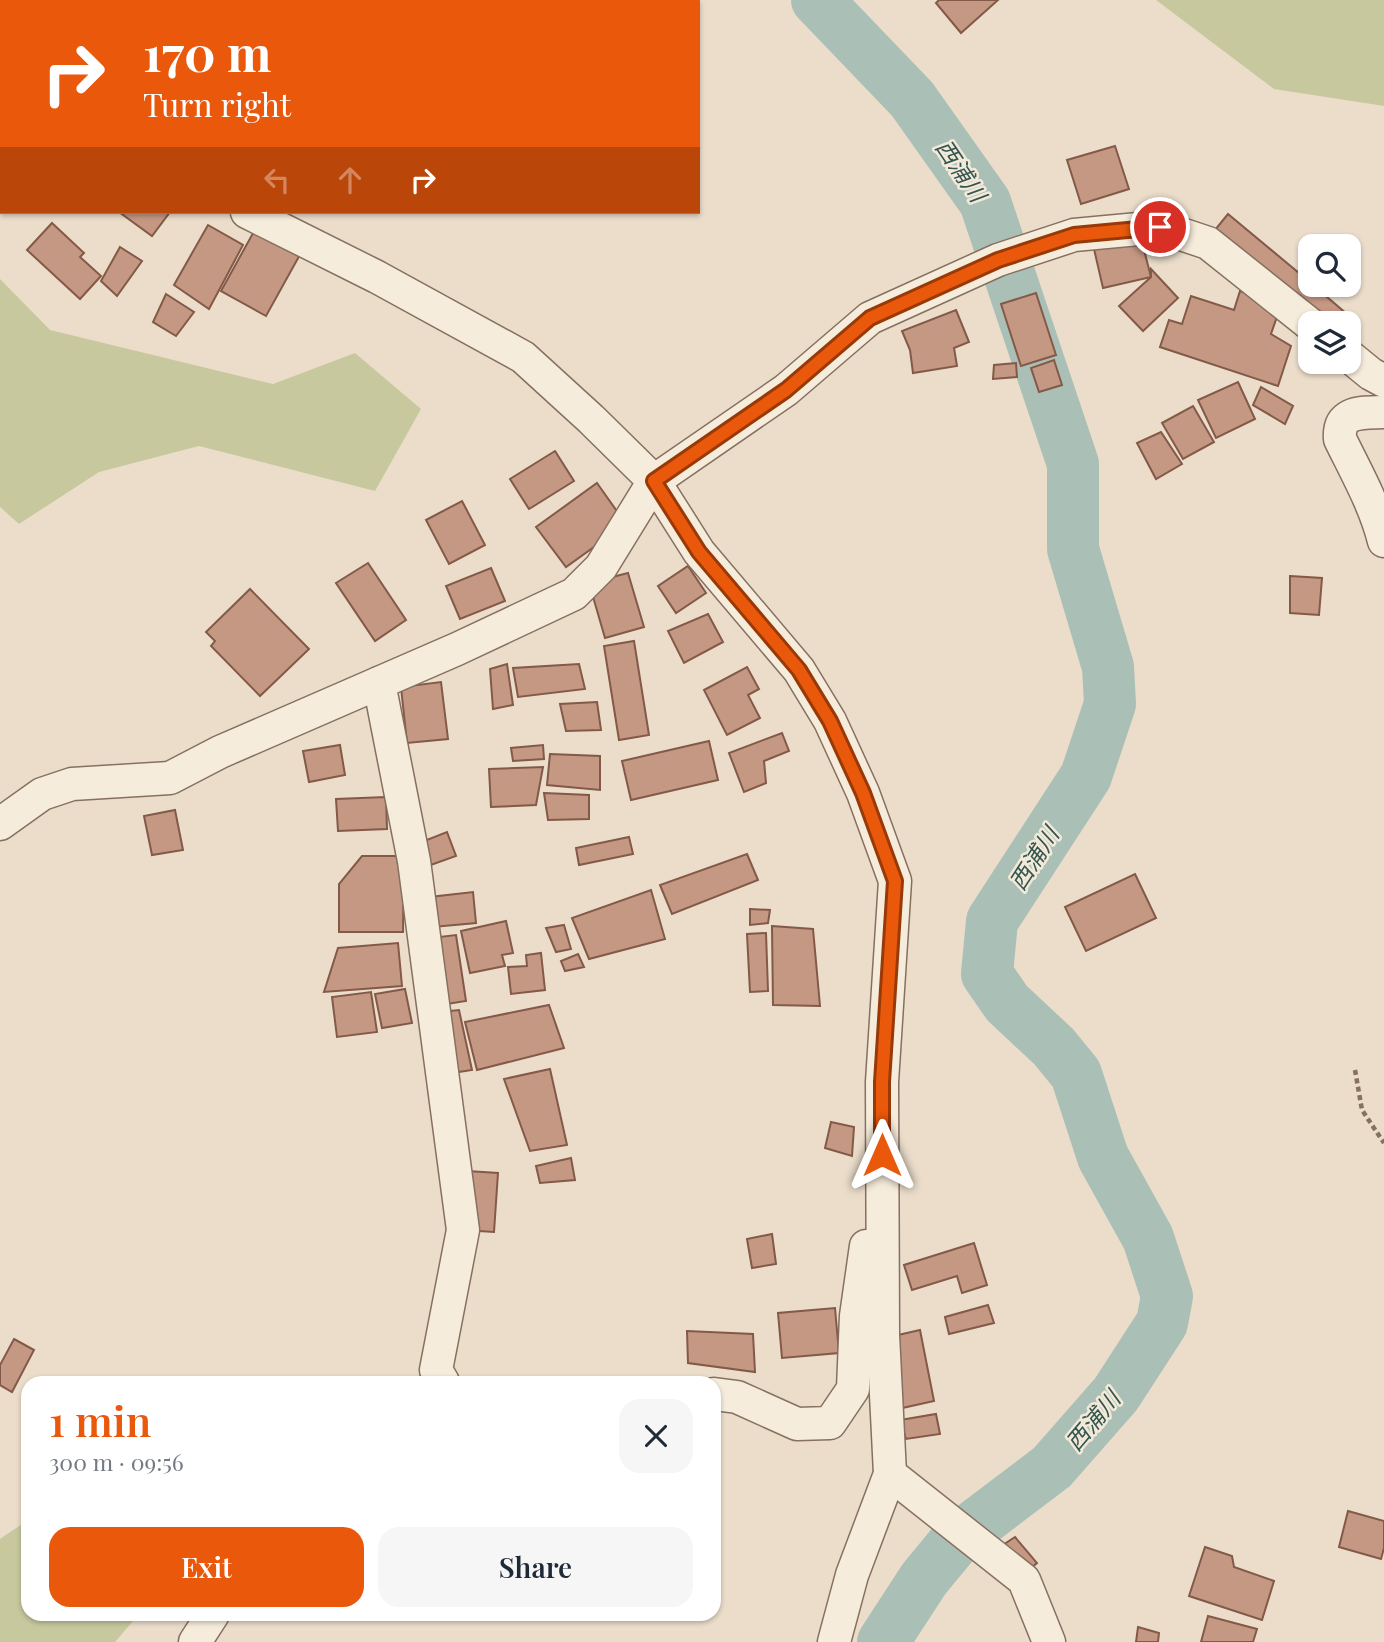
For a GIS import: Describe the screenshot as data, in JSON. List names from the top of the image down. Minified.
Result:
{"water":["西浦川"],"page":{"turn":["170 m","Turn right"],"heading":["1 min","300 m · 09:56"],"buttons":["Exit","Share"]}}
